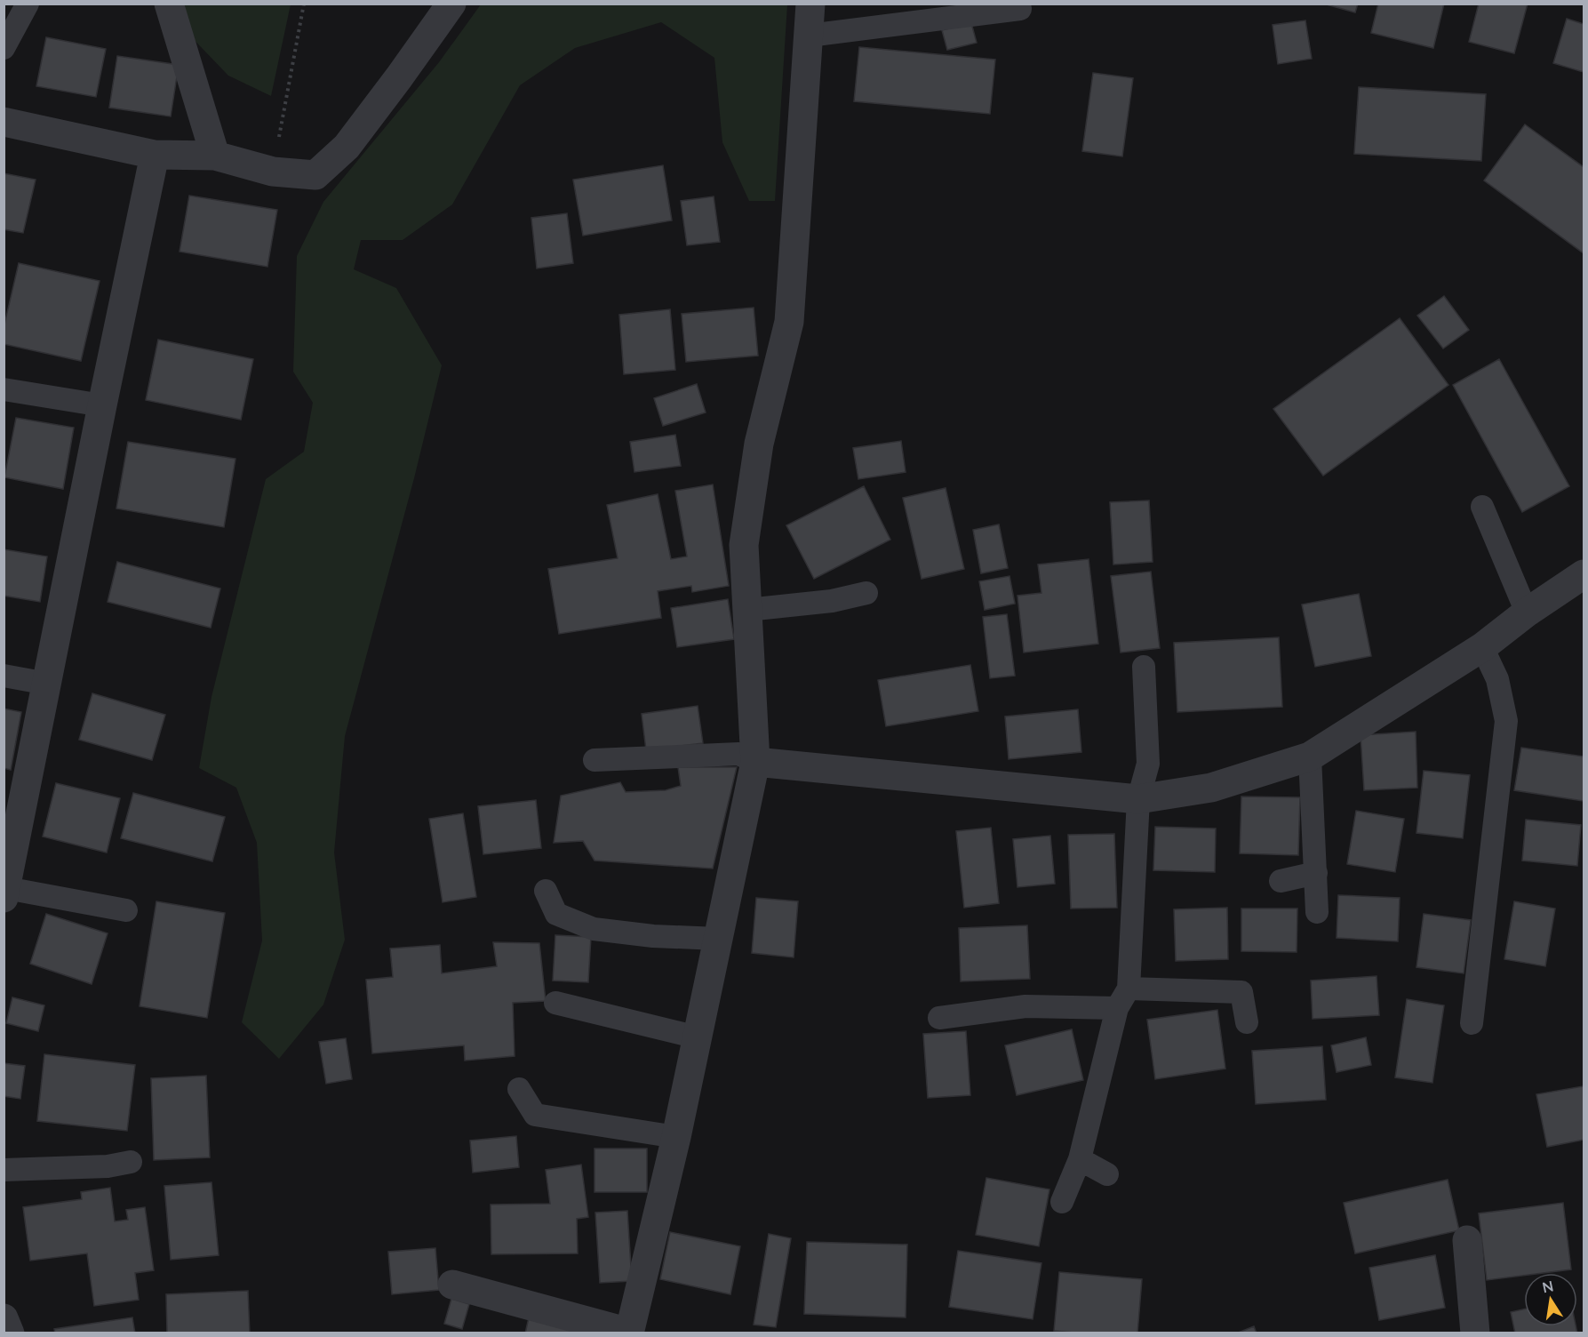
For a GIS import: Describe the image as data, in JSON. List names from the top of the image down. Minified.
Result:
{"north":"top"}
